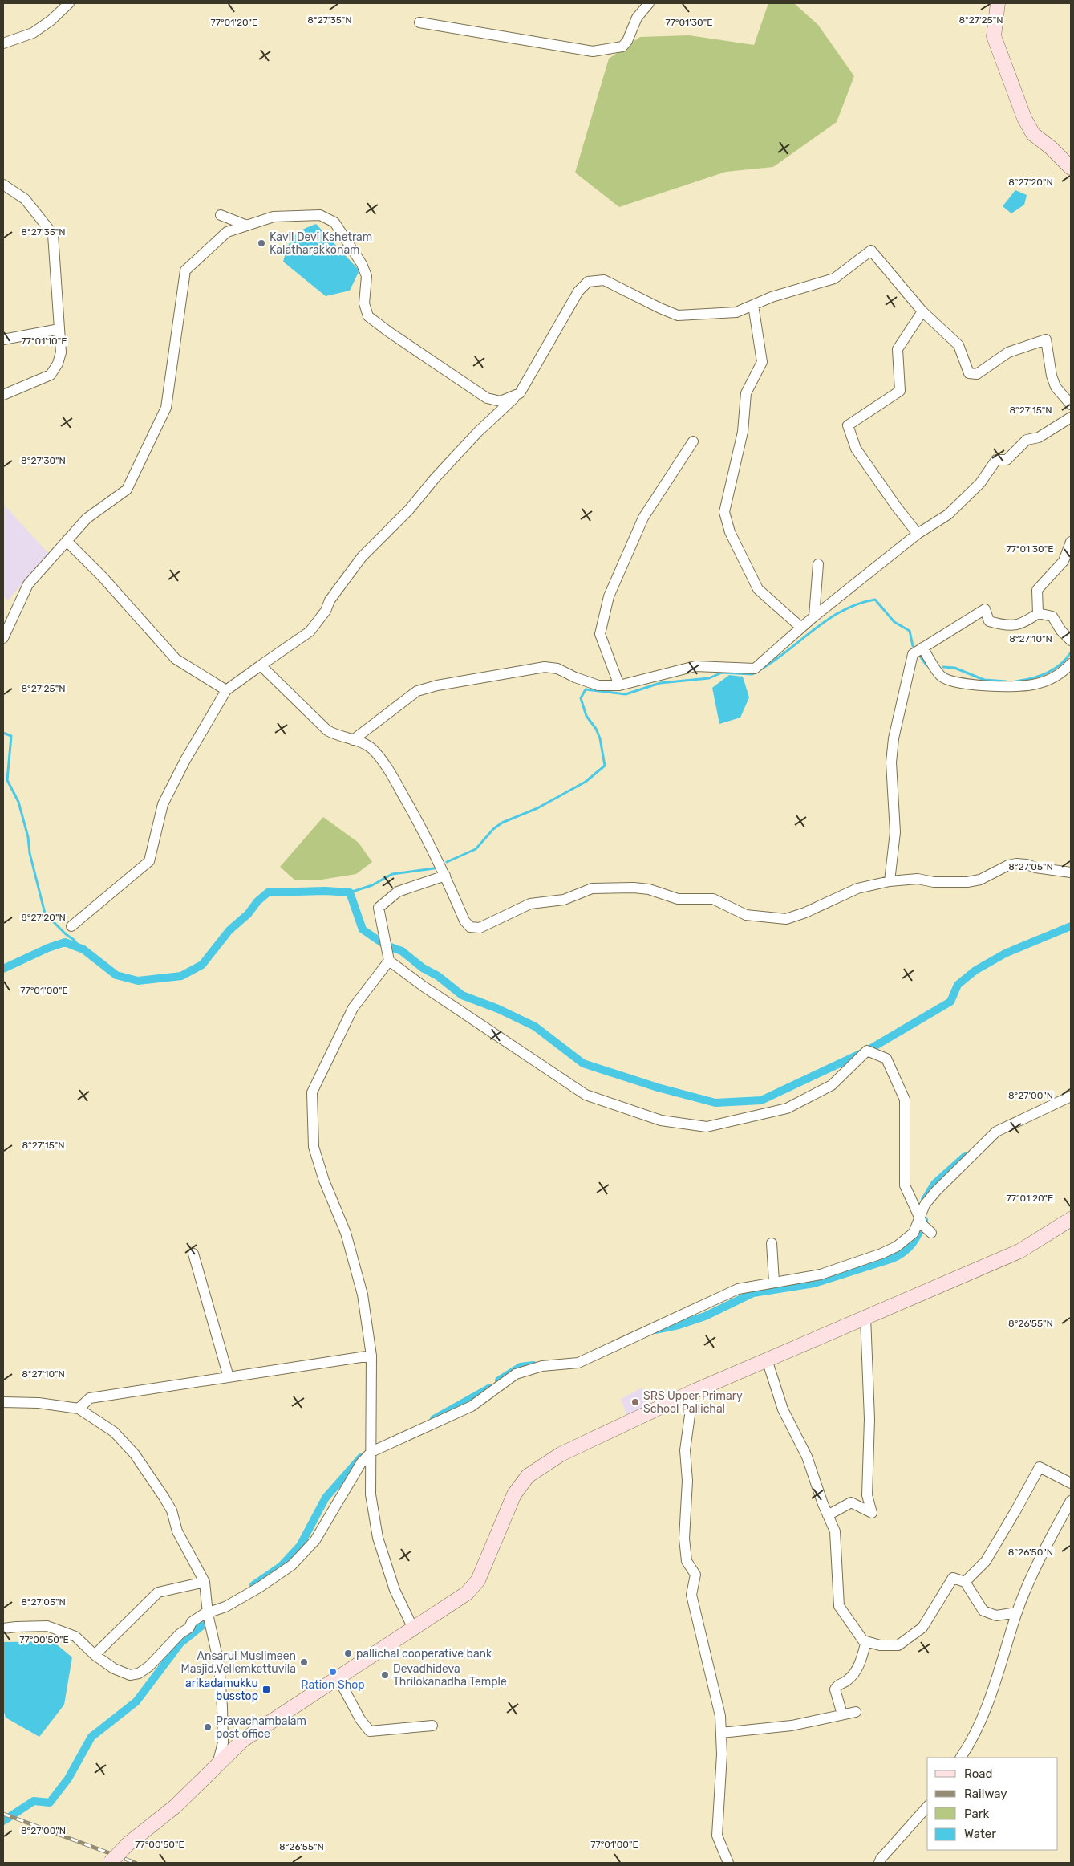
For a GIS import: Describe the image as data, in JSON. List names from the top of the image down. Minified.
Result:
{"places":{"other":["Kavil Devi Kshetram Kalatharakkonam","SRS Upper Primary School Pallichal","pallichal cooperative bank","Ansarul Muslimeen Masjid,Vellemkettuvila","Ration Shop","Devadhideva Thrilokanadha Temple","Pravachambalam post office"],"transit":["arikadamukku busstop"]},"legend":["Road","Railway","Park","Water"],"coordinates":["8°27'35\"N","8°27'25\"N","77°01'20\"E","77°01'30\"E","8°27'20\"N","77°01'10\"E","8°27'15\"N","8°27'30\"N","8°27'10\"N","8°27'05\"N","77°01'00\"E","8°27'00\"N","8°26'55\"N","8°26'50\"N","77°00'50\"E"]}
